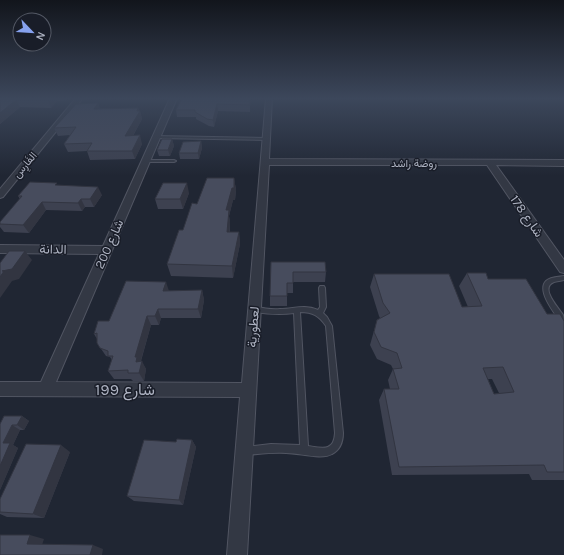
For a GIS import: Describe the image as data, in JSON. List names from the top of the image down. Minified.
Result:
{"streets":{"street":["روضة راشد","الفَارِس","شارع 178","شارع 200","الدانة","لعطورية","شارع 199"]},"crossings":[["روضة راشد","شارع 178"],["روضة راشد","لعطورية"],["شارع 200","الدانة"],["شارع 200","شارع 199"],["لعطورية","شارع 199"]],"north":"bottom right"}
